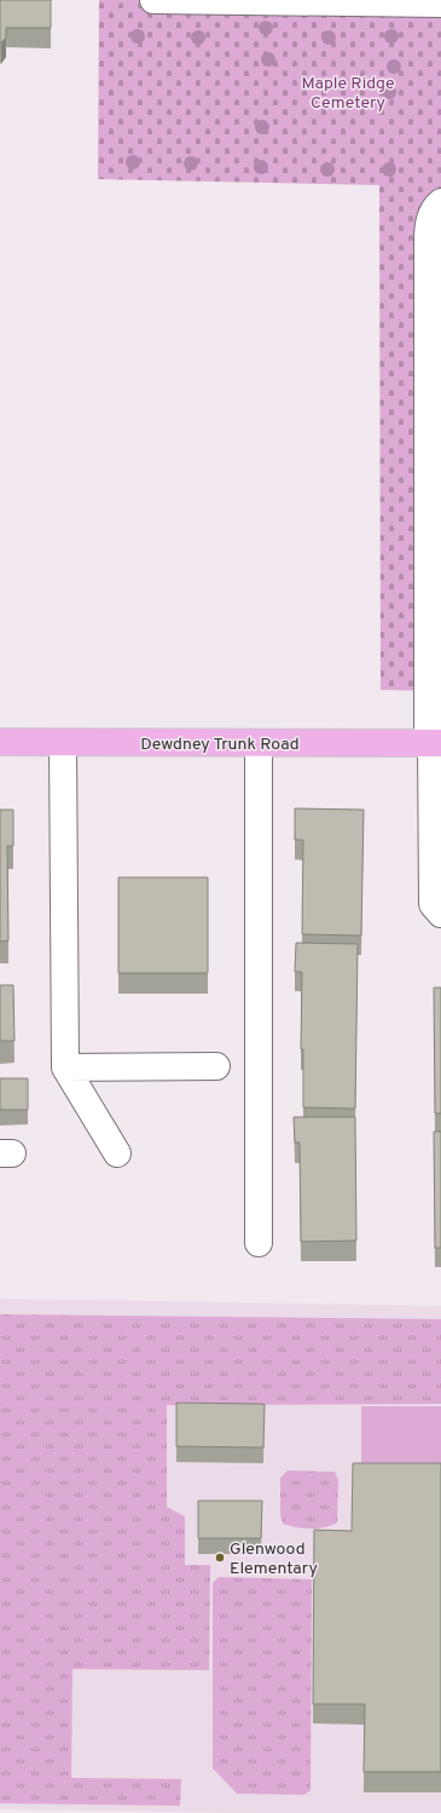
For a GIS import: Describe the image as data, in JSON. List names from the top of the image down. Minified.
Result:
{"streets":{"main road":["Dewdney Trunk Road"]},"parks":["Maple Ridge Cemetery"],"places":["Glenwood Elementary"]}
